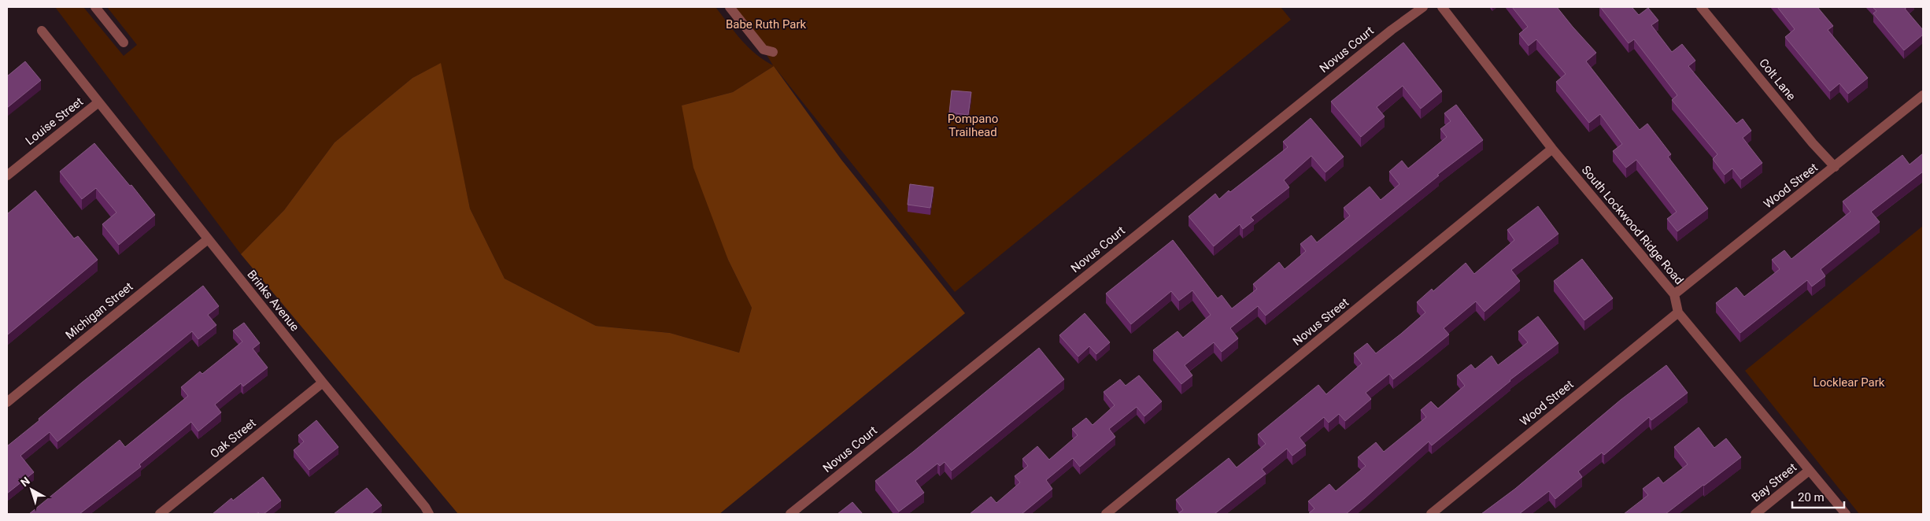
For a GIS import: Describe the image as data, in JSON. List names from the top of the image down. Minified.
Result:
{"streets":{"street":["Novus Court","Colt Lane","Louise Street","Wood Street","South Lockwood Ridge Road","Brinks Avenue","Michigan Street","Novus Street","Oak Street","Bay Street"]},"crossings":[["Colt Lane","Wood Street"],["Louise Street","Brinks Avenue"],["Wood Street","South Lockwood Ridge Road"],["South Lockwood Ridge Road","Novus Street"],["South Lockwood Ridge Road","Bay Street"],["Brinks Avenue","Michigan Street"],["Brinks Avenue","Oak Street"]],"parks":["Babe Ruth Park","Pompano Trailhead","Locklear Park"],"scale_bar":"20 m","north":"top left"}
